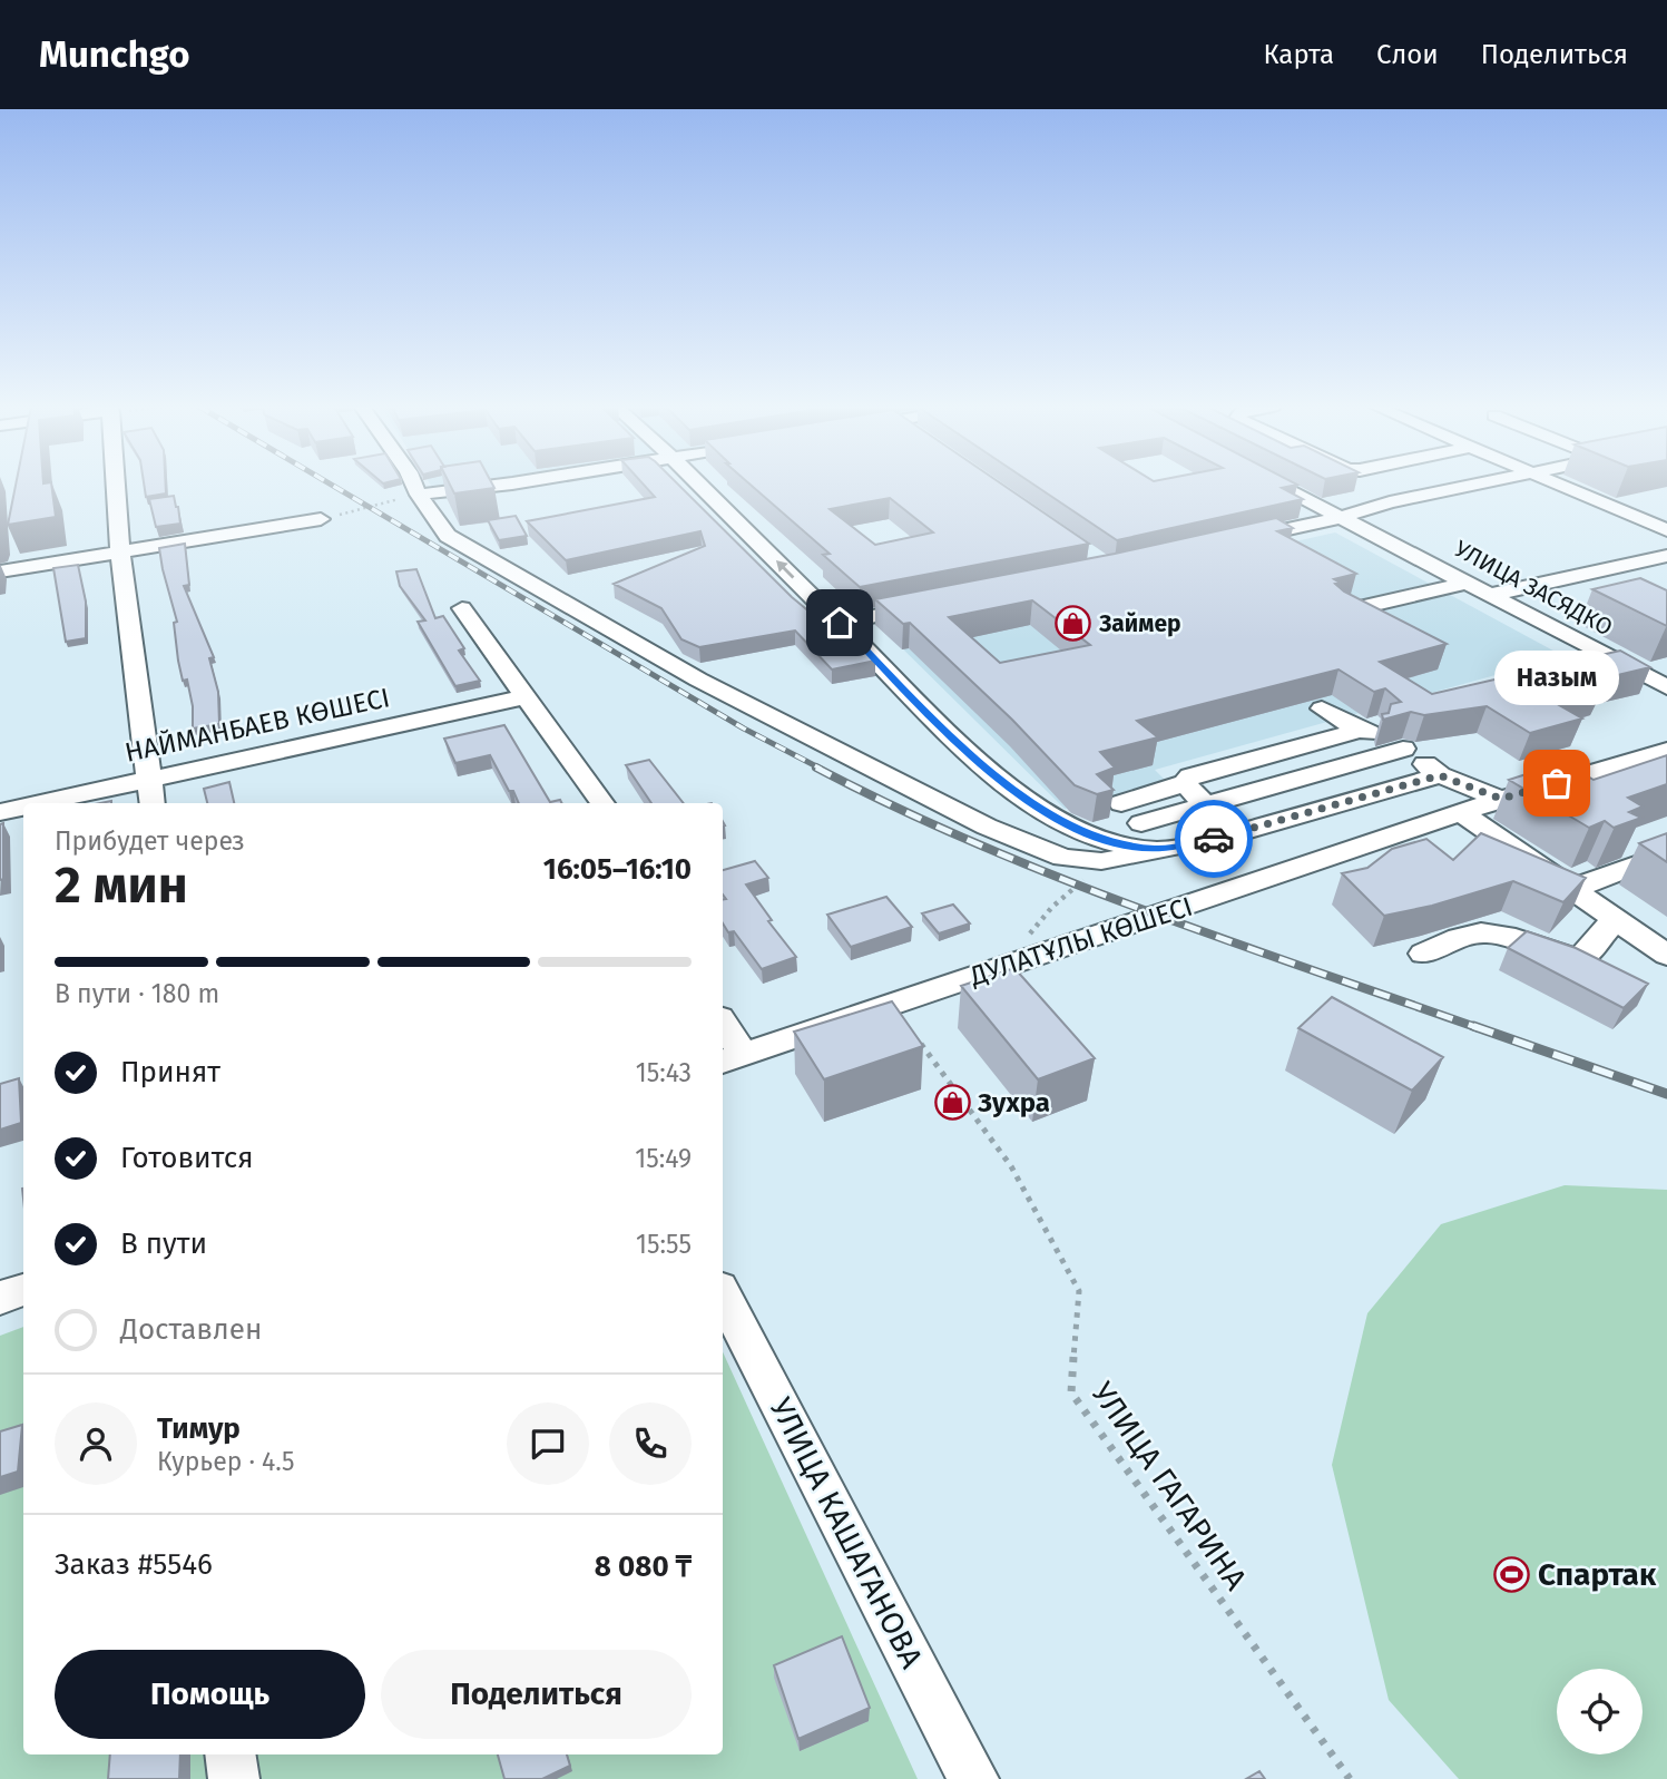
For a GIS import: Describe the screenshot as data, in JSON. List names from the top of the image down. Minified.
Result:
{"streets":{"street":["УЛИЦА ЗАСЯДКО","НАЙМАНБАЕВ КӨШЕСІ","ДУЛАТҰЛЫ КӨШЕСІ","УЛИЦА КАШАГАНОВА"],"path":["УЛИЦА ГАГАРИНА"]},"crossings":[["ДУЛАТҰЛЫ КӨШЕСІ","УЛИЦА ГАГАРИНА"]],"places":{"shop":["Займер","Зухра"],"other":["Назым"],"sports":["Спартак"]},"page":{"header":"Munchgo","nav":["Карта","Слои","Поделиться"],"bubble":"Назым","heading":["2 мин","Прибудет через","16:05–16:10"],"panel":["Тимур","Курьер · 4.5","Заказ #5546","8 080 ₸"],"bar":"В пути · 180 m","list":[["Принят","15:43"],["Готовится","15:49"],["В пути","15:55"],"Доставлен"],"buttons":["Помощь","Поделиться"]}}
